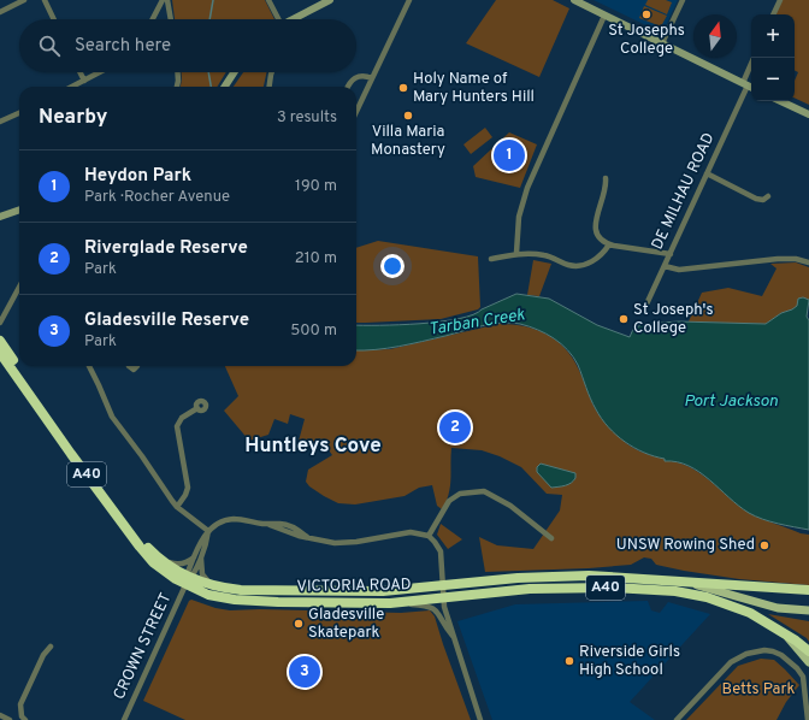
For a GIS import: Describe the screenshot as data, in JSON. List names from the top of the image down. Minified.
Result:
{"streets":{"highway":["A40","VICTORIA ROAD"],"street":["DE MILHAU ROAD","CROWN STREET"]},"crossings":[["VICTORIA ROAD","CROWN STREET"]],"districts":["Huntleys Cove"],"water":["Tarban Creek","Port Jackson"],"parks":["Betts Park"],"places":["St Josephs College","Holy Name of Mary Hunters Hill","Villa Maria Monastery","St Joseph's College","UNSW Rowing Shed","Gladesville Skatepark","Riverside Girls High School"],"north":"top","page":{"map_buttons":["+","−"],"search":"Search here","heading":["Nearby","3 results"],"pins":["1","2","3"],"list":[{"mark":"1","name":"Heydon Park","note":"Park · Rocher Avenue","value":"190 m"},{"mark":"2","name":"Riverglade Reserve","note":"Park","value":"210 m"},{"mark":"3","name":"Gladesville Reserve","note":"Park","value":"500 m"}]}}
